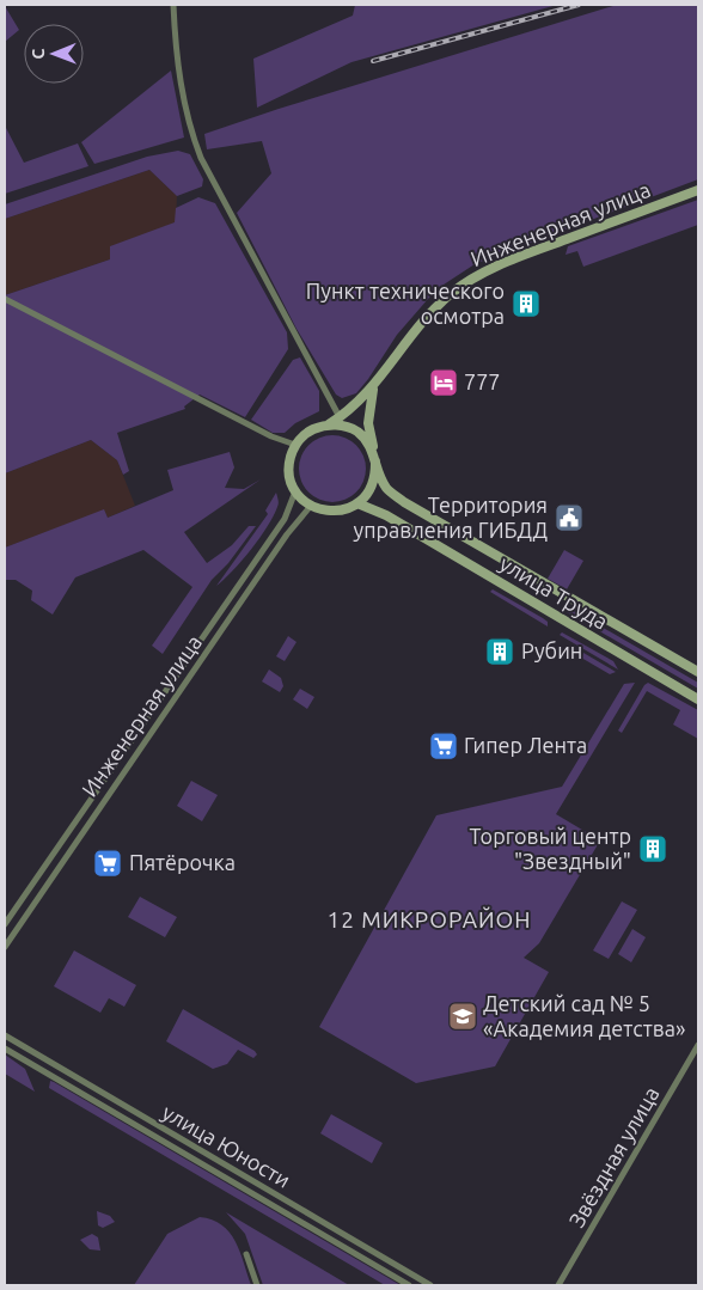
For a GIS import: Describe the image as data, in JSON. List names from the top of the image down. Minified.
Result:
{"streets":{"main road":["Инженерная улица","улица Труда"],"street":["улица Юности","Звёздная улица"]},"crossings":[["Инженерная улица","улица Труда"]],"districts":["12 МИКРОРАЙОН"],"places":{"building":["Пункт технического осмотра","Рубин","Торговый центр \"Звездный\""],"hotel":["777"],"public building":["Территория управления ГИБДД"],"supermarket":["Гипер Лента","Пятёрочка"],"school or university":["Детский сад № 5 «Академия детства»"]},"north":"left"}
